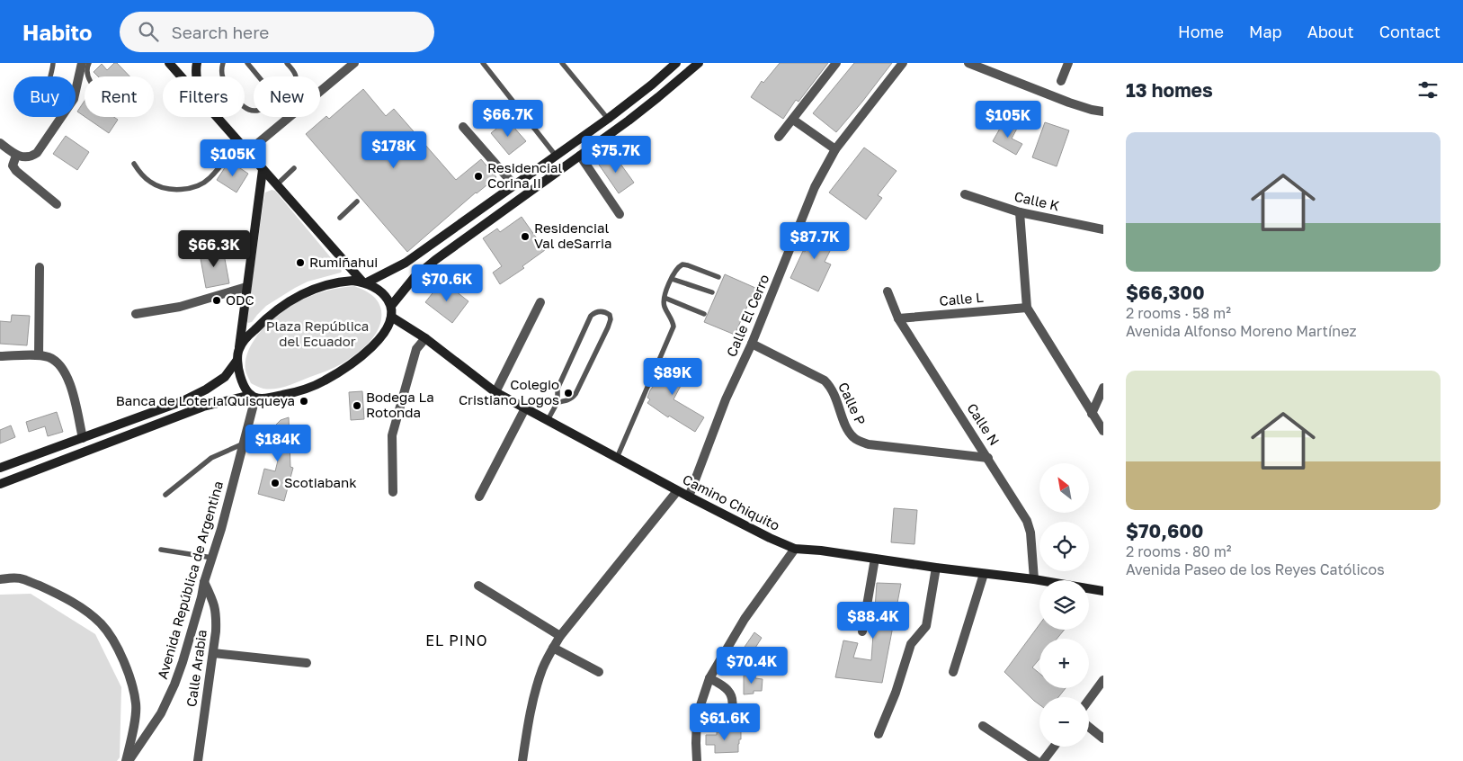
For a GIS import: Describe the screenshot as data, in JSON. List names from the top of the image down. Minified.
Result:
{"streets":{"main road":["Camino Chiquito"],"street":["Calle K","Calle L","Calle El Cerro","Calle P","Calle N","Avenida República de Argentina","Calle Arabia"]},"crossings":[["Calle L","Calle N"],["Calle El Cerro","Calle P"],["Calle El Cerro","Camino Chiquito"],["Calle P","Calle N"],["Calle N","Camino Chiquito"],["Avenida República de Argentina","Calle Arabia"]],"districts":["EL PINO"],"parks":["Plaza República del Ecuador"],"places":["Residencial Corina II","Residencial Val deSarria","Rumiñahui","ODC","Colegio Cristiano Logos","Banca de Loteria Quisqueya","Bodega La Rotonda","Scotiabank"],"north":"top left","page":{"header":"Habito","search":"Search here","nav":["Home","Map","About","Contact"],"heading":"13 homes","chip":["Buy","Rent","Filters","New"],"price":["$66.7K","$105K","$178K","$75.7K","$105K","$87.7K","$66.3K","$70.6K","$89K","$184K","$88.4K","$70.4K","$61.6K"],"list":[{"name":"$66,300","note":"2 rooms · 58 m² · Avenida Alfonso Moreno Martínez"},{"name":"$70,600","note":"2 rooms · 80 m² · Avenida Paseo de los Reyes Católicos"}],"map_buttons":["+","−"]}}
